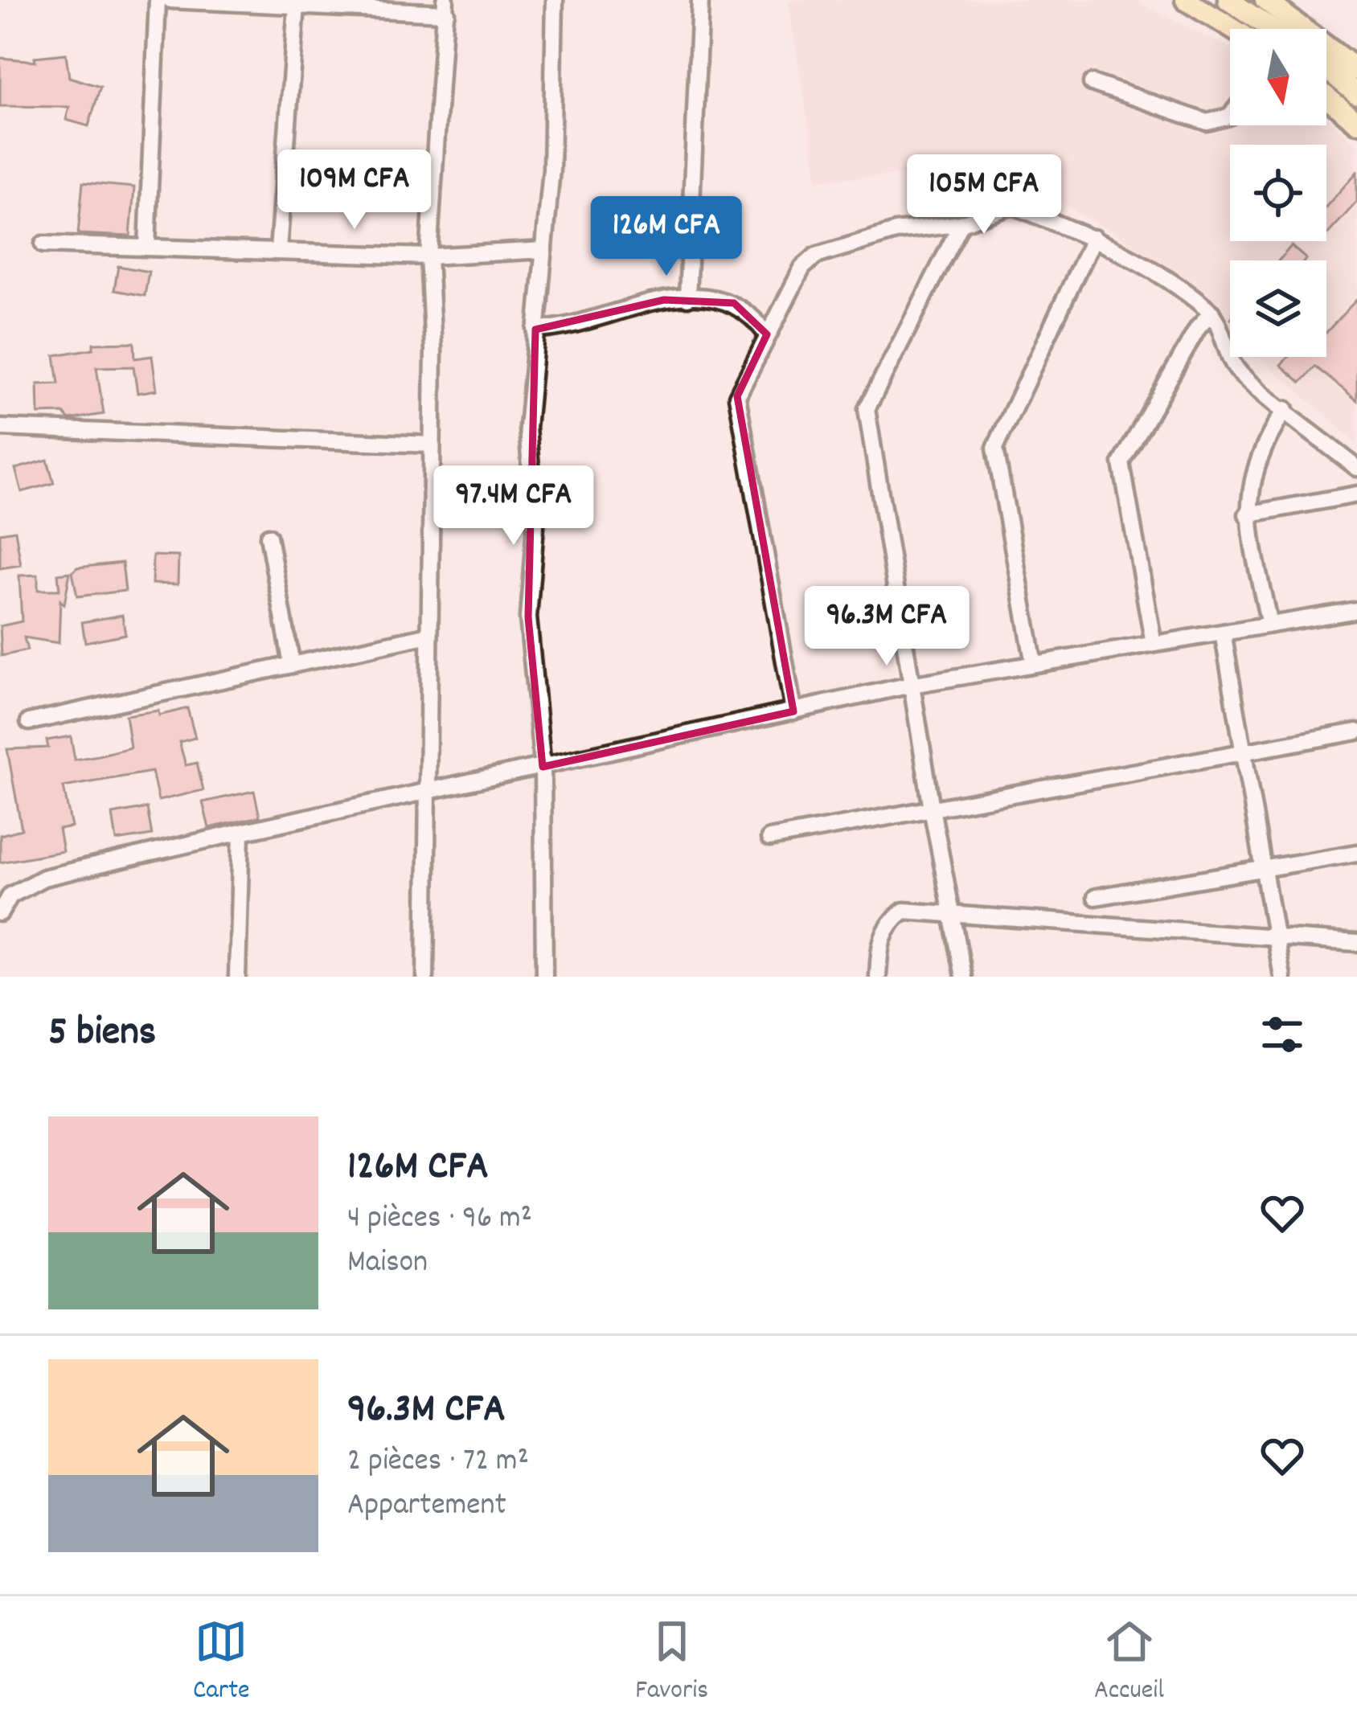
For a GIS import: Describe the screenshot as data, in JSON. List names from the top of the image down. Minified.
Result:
{"north":"bottom","page":{"price":["109M CFA","105M CFA","126M CFA","97.4M CFA","96.3M CFA"],"heading":"5 biens","list":[{"name":"126M CFA","note":"4 pièces · 96 m² · Maison"},{"name":"96.3M CFA","note":"2 pièces · 72 m² · Appartement"}],"tabs":["Carte","Favoris","Accueil"]}}
